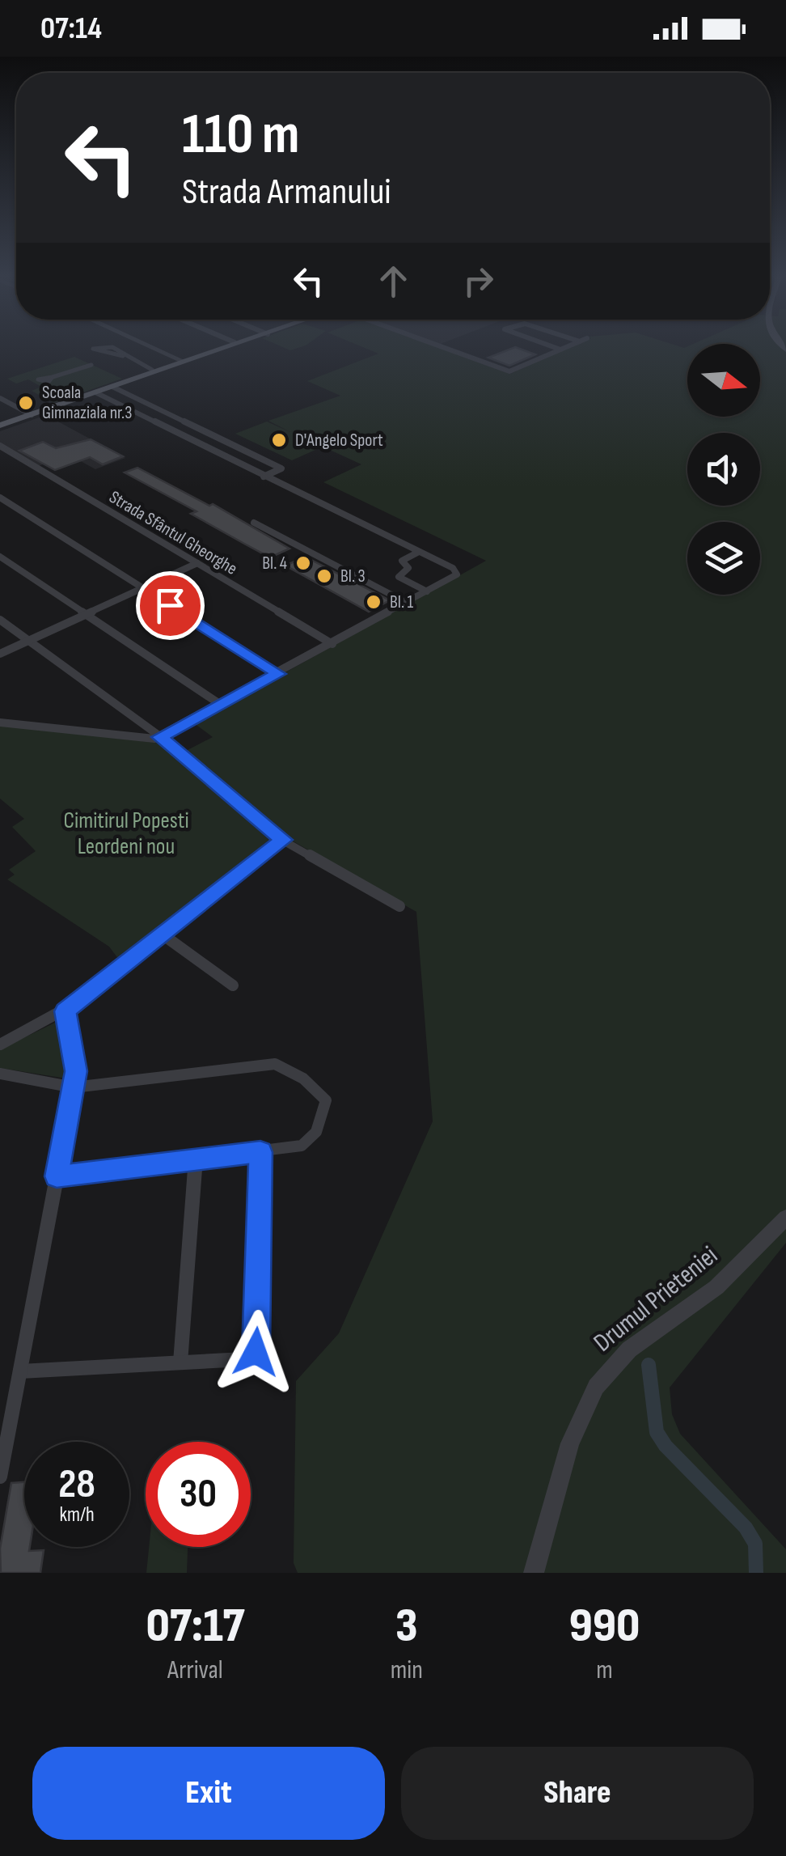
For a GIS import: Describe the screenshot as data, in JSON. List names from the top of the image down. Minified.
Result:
{"streets":{"street":["Strada Sfântul Gheorghe","Drumul Prieteniei"]},"parks":["Cimitirul Popesti Leordeni nou"],"places":["Scoala Gimnaziala nr.3","D'Angelo Sport","Bl. 4","Bl. 3","Bl. 1"],"north":"right","page":{"status":"07:14","turn":["110 m","Strada Armanului"],"speed":"28 km/h","limit":"30","eta":["07:17","Arrival","3","min","990","m"],"buttons":["Exit","Share"]}}
